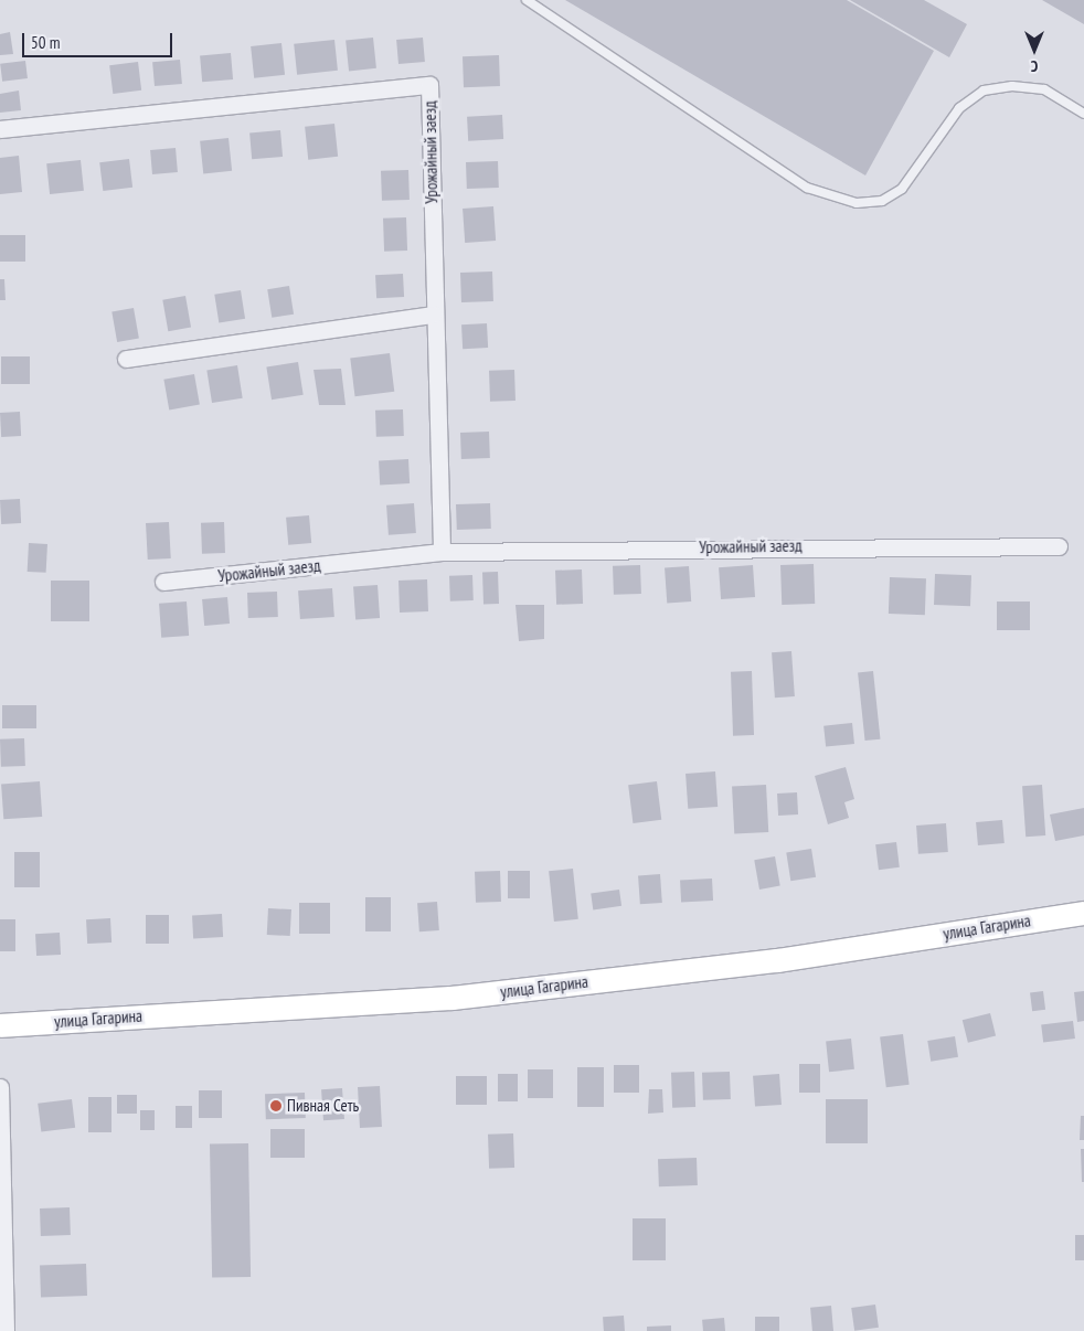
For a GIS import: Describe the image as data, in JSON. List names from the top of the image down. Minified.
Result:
{"streets":{"main road":["улица Гагарина"],"street":["Урожайный заезд"]},"places":["Пивная Сеть"],"scale_bar":"50 m","north":"bottom"}
